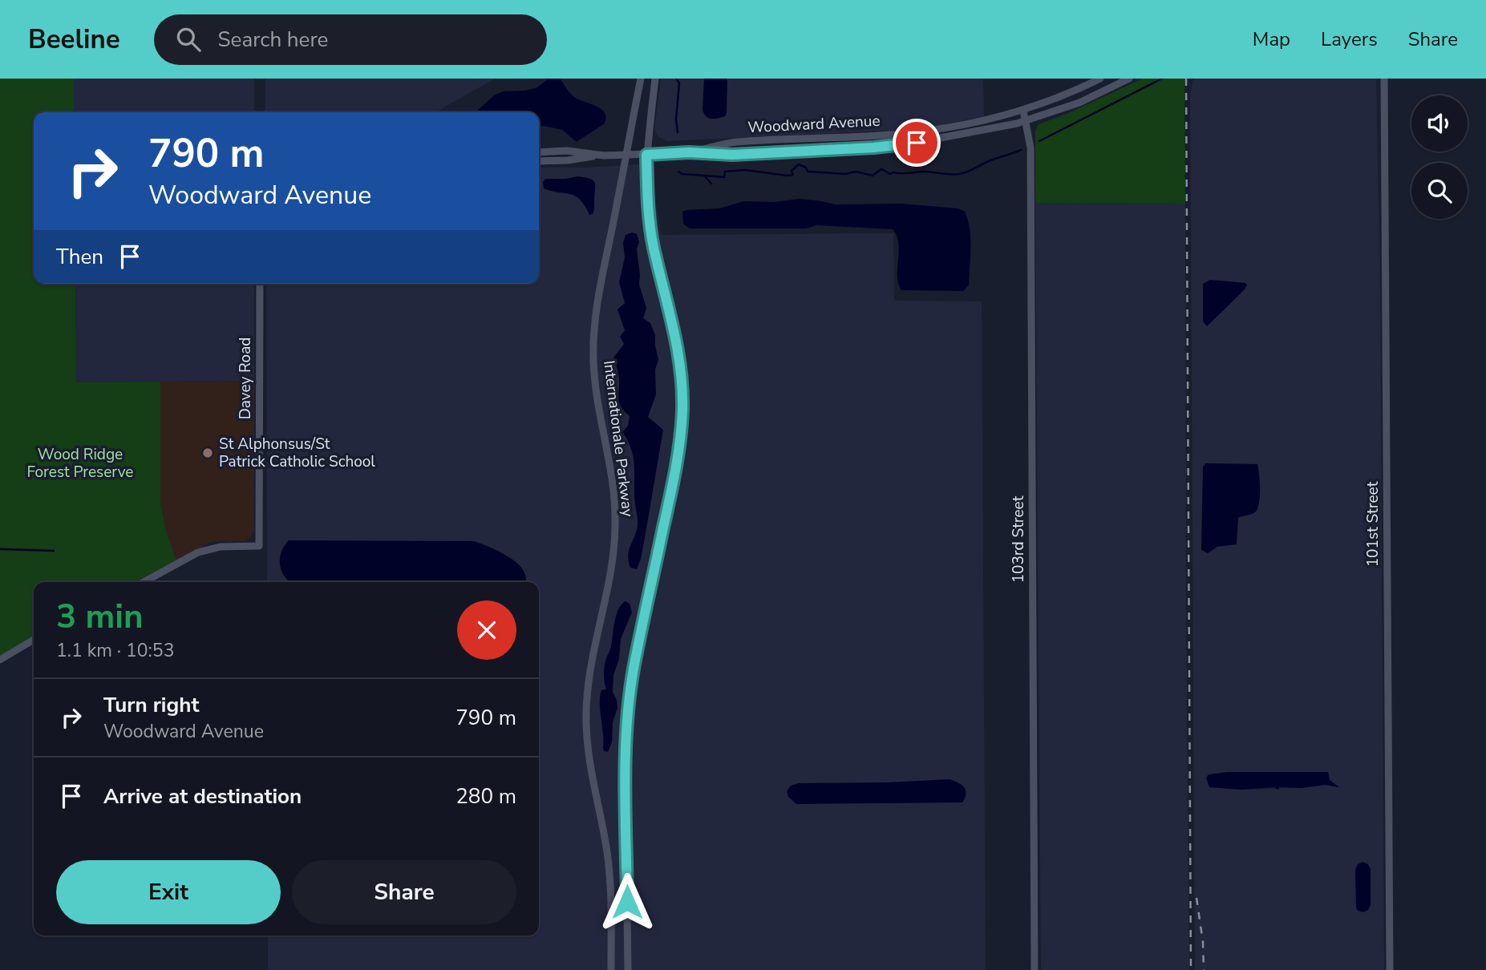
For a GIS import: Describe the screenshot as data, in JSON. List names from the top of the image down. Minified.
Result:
{"streets":{"street":["Woodward Avenue","Davey Road","Internationale Parkway","101st Street","103rd Street"]},"crossings":[["Woodward Avenue","Internationale Parkway"],["Woodward Avenue","103rd Street"]],"parks":["Wood Ridge Forest Preserve"],"places":["St Alphonsus/St Patrick Catholic School"],"page":{"header":"Beeline","search":"Search here","nav":["Map","Layers","Share"],"turn":["790 m","Woodward Avenue"],"then":"Then","heading":["3 min","1.1 km · 10:53"],"list":[{"name":"Turn right","note":"Woodward Avenue","value":"790 m"},{"name":"Arrive at destination","value":"280 m"}],"buttons":["Exit","Share"]}}
